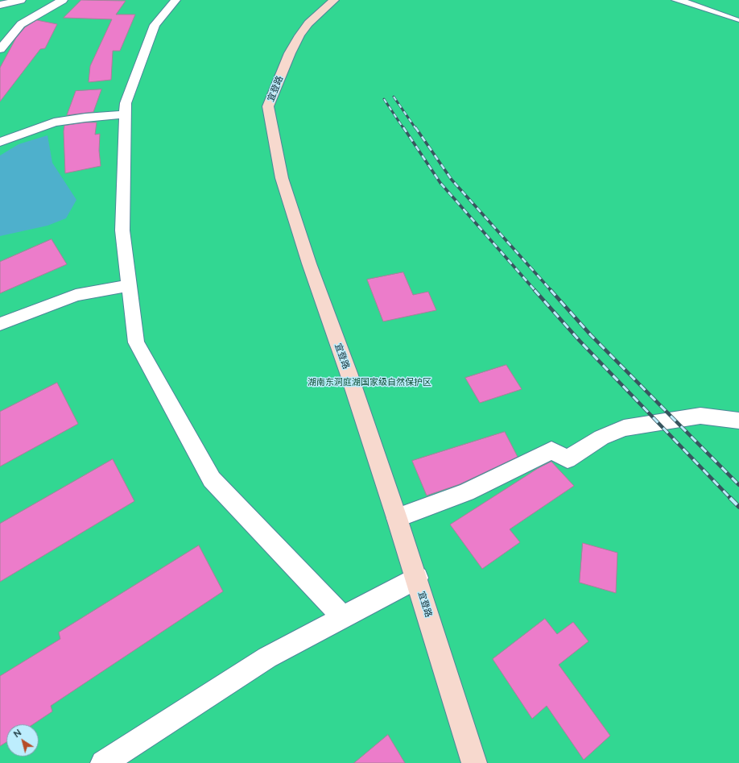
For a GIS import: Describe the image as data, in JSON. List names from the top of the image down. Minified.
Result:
{"streets":{"street":["宜登路"]},"parks":["湖南东洞庭湖国家级自然保护区"],"north":"top left"}
